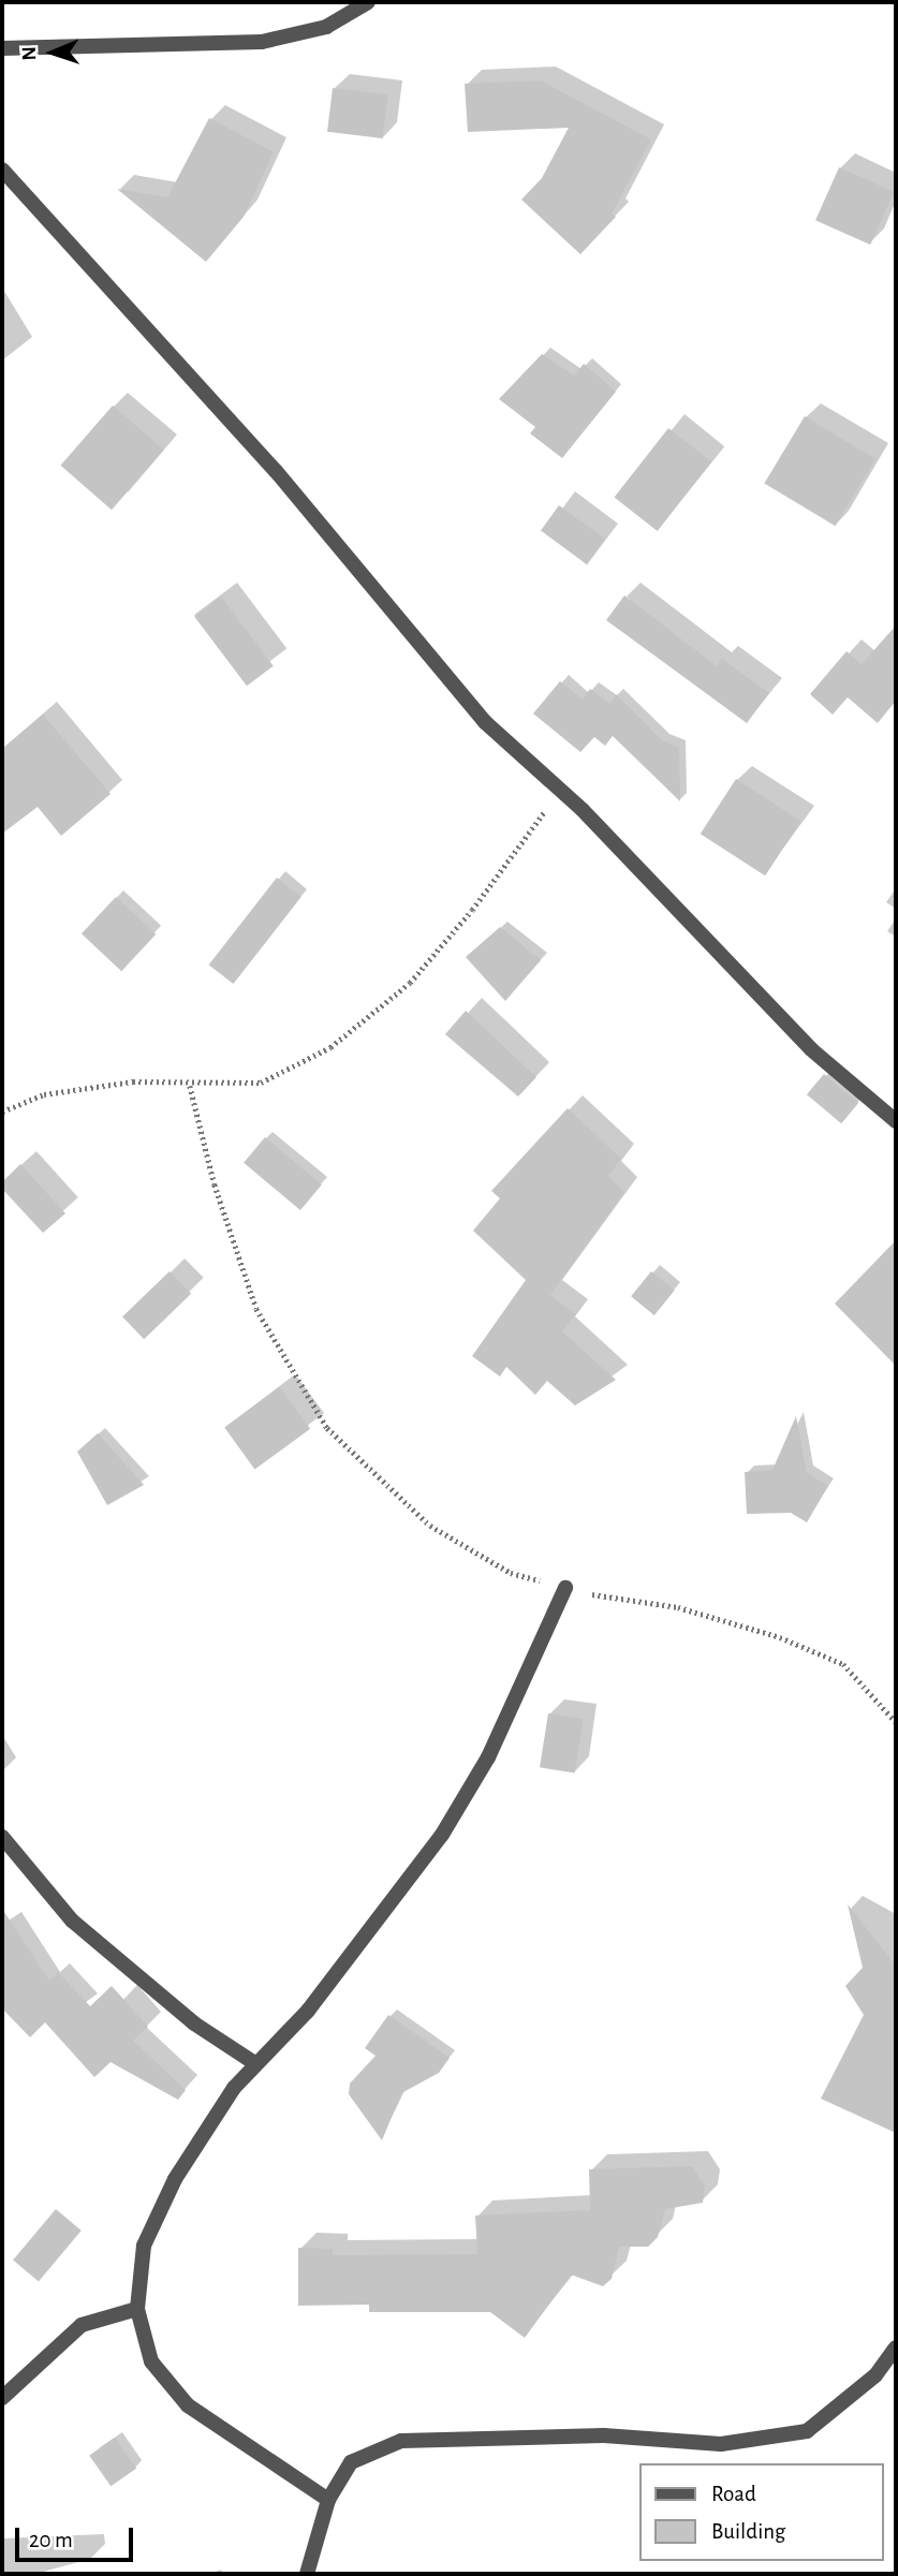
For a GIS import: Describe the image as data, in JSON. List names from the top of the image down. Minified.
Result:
{"legend":["Road","Building"],"scale_bar":"20 m","north":"left"}
